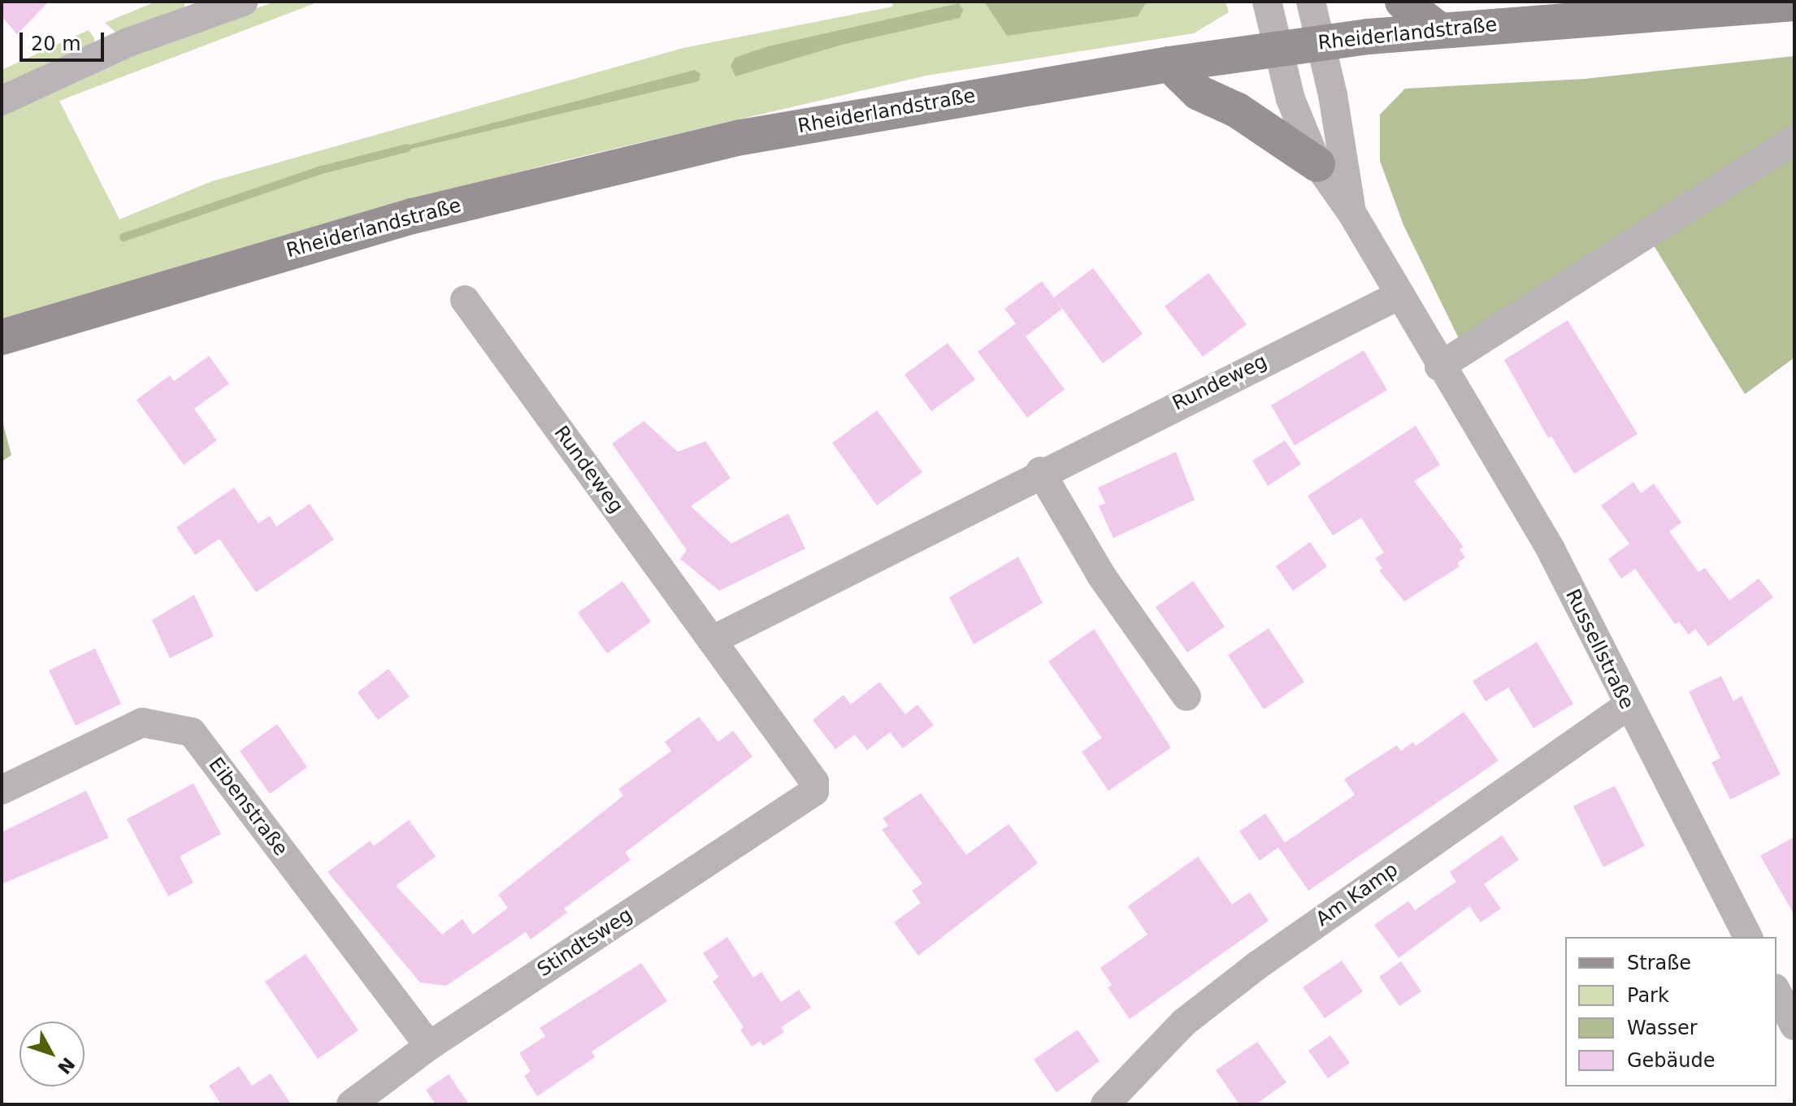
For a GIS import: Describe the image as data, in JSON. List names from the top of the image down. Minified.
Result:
{"streets":{"main road":["Rheiderlandstraße"],"street":["Rundeweg","Russellstraße","Eibenstraße","Am Kamp","Stindtsweg"]},"crossings":[["Rheiderlandstraße","Russellstraße"],["Rundeweg","Russellstraße"],["Rundeweg","Stindtsweg"],["Russellstraße","Am Kamp"],["Eibenstraße","Stindtsweg"]],"legend":["Straße","Park","Wasser","Gebäude"],"scale_bar":"20 m","north":"bottom right"}
